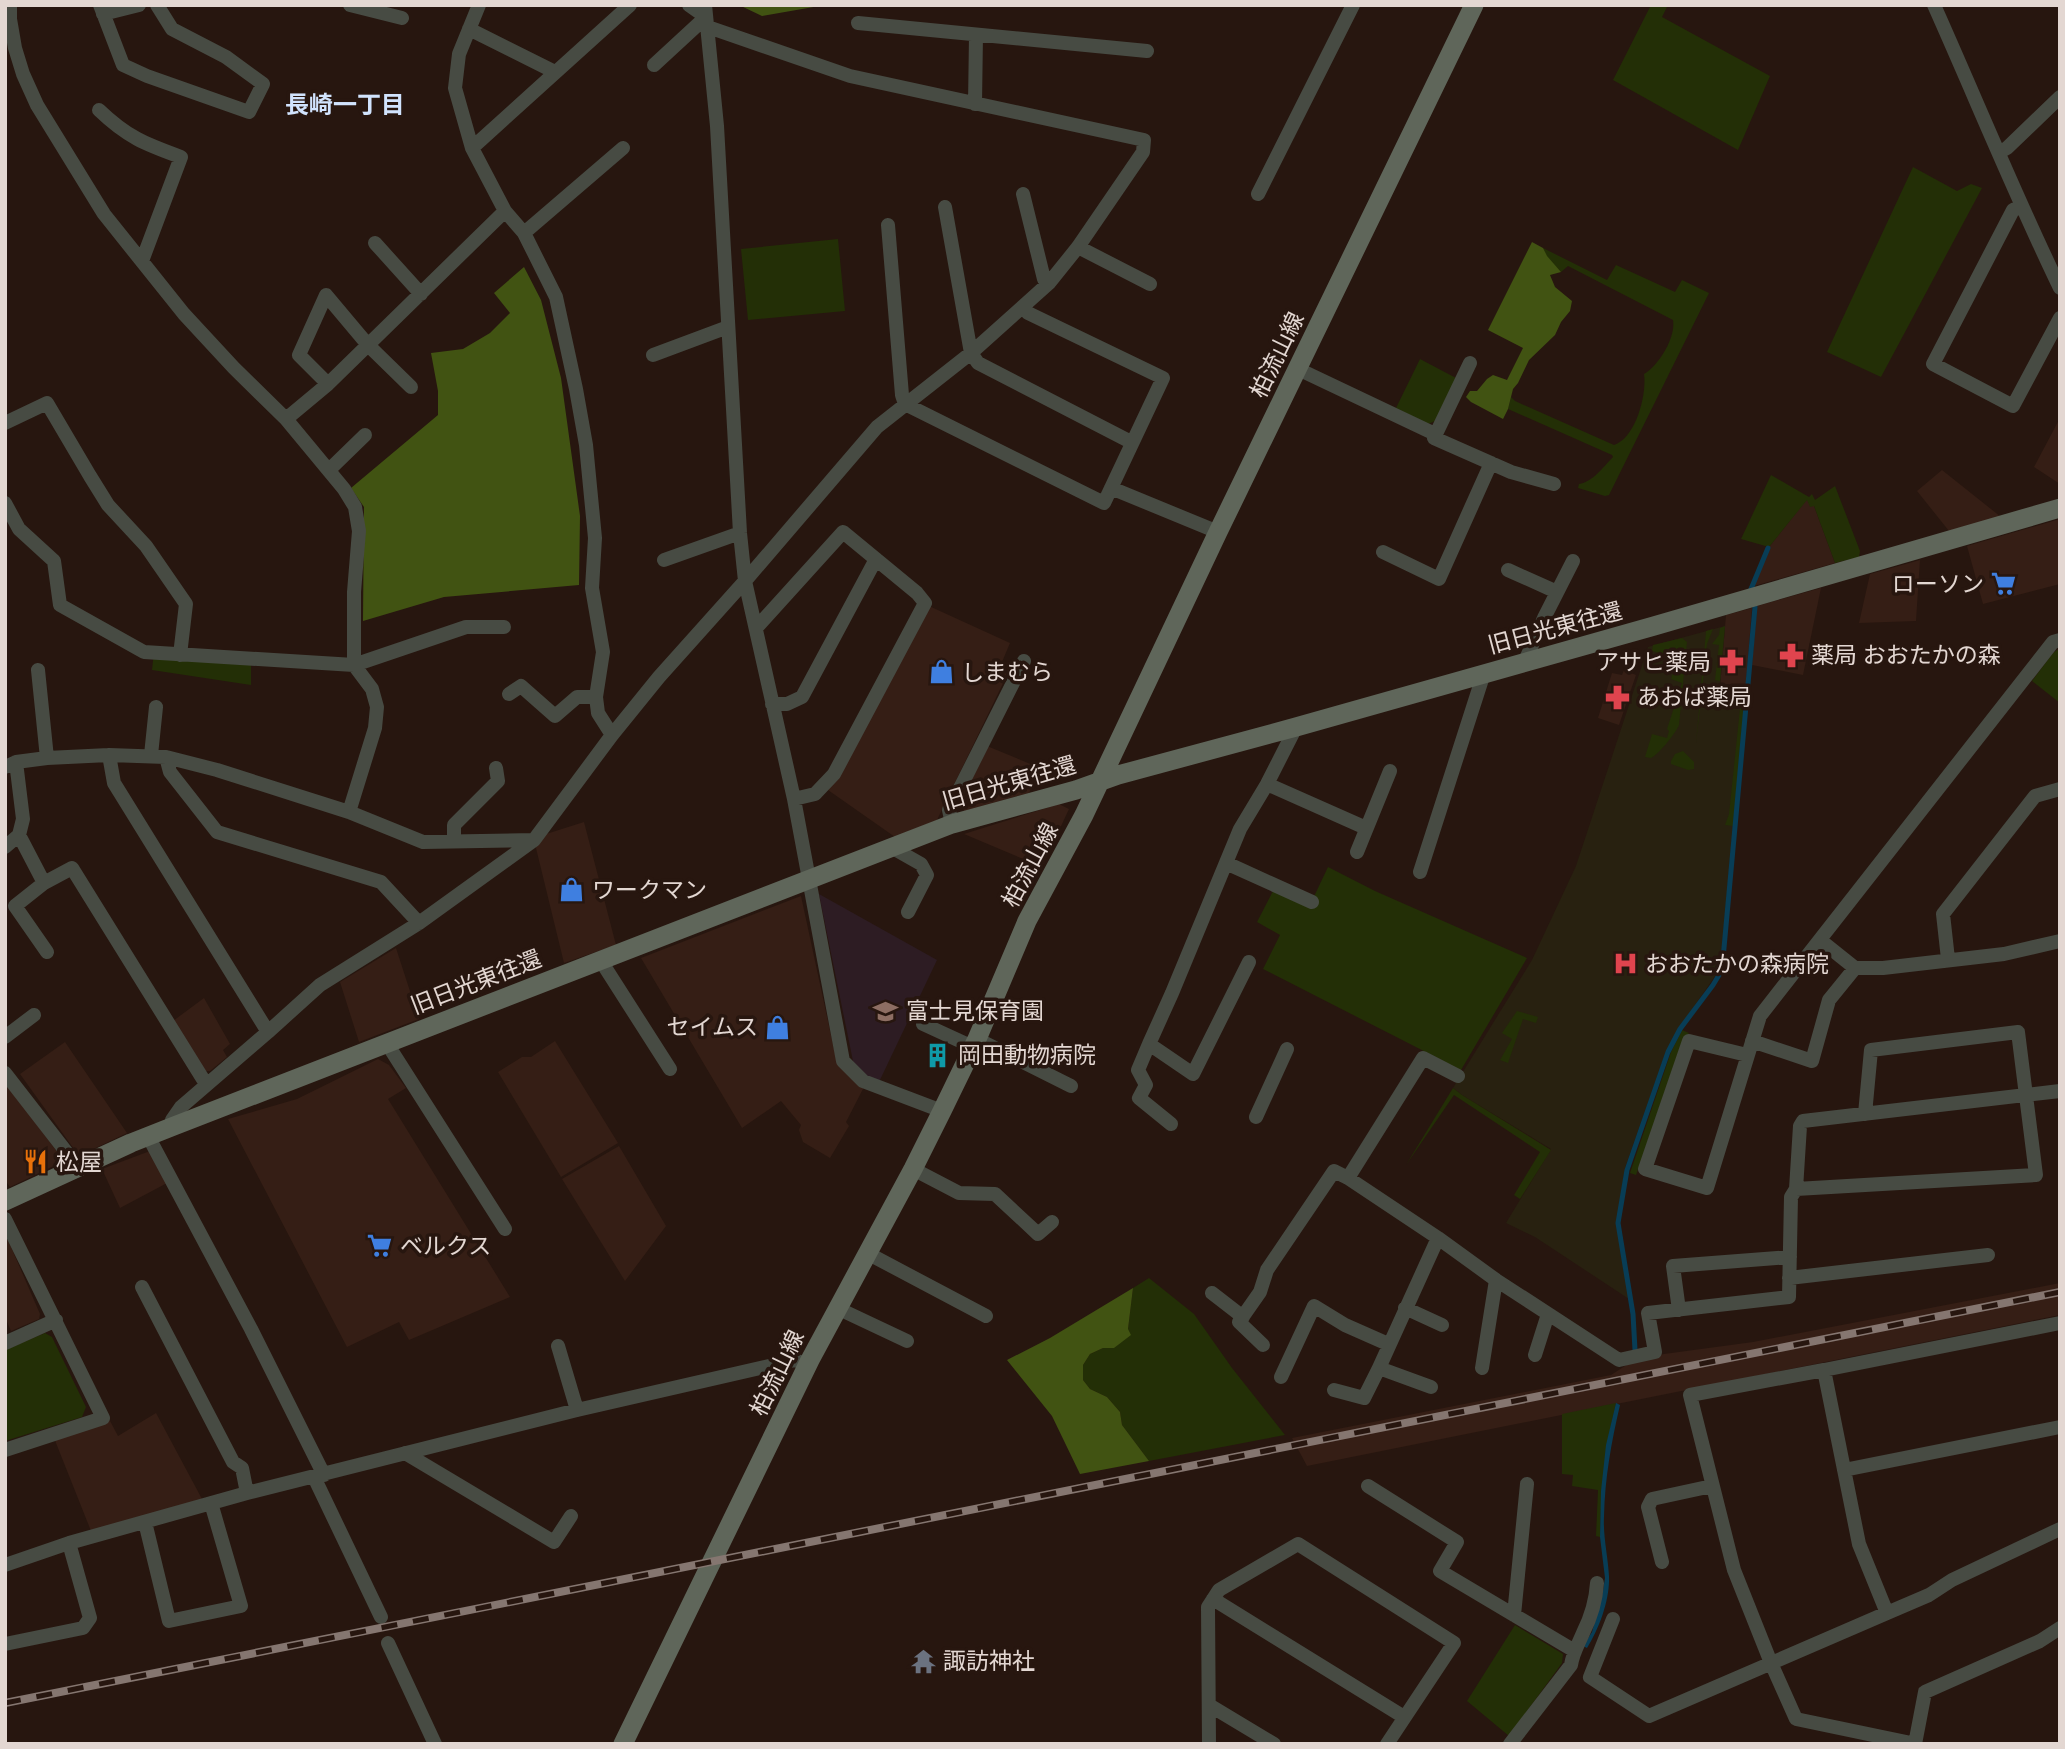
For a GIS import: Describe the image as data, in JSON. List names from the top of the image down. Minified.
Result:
{"streets":{"street":["柏流山線","旧日光東往還"]},"crossings":[["柏流山線","旧日光東往還"]],"districts":["長崎一丁目"],"places":{"supermarket":["ローソン","ベルクス"],"pharmacy":["薬局 おおたかの森","アサヒ薬局","あおば薬局"],"shop":["しまむら","ワークマン","セイムス"],"hospital":["おおたかの森病院"],"school or university":["富士見保育園"],"building":["岡田動物病院"],"restaurant":["松屋"],"temple":["諏訪神社"]}}
